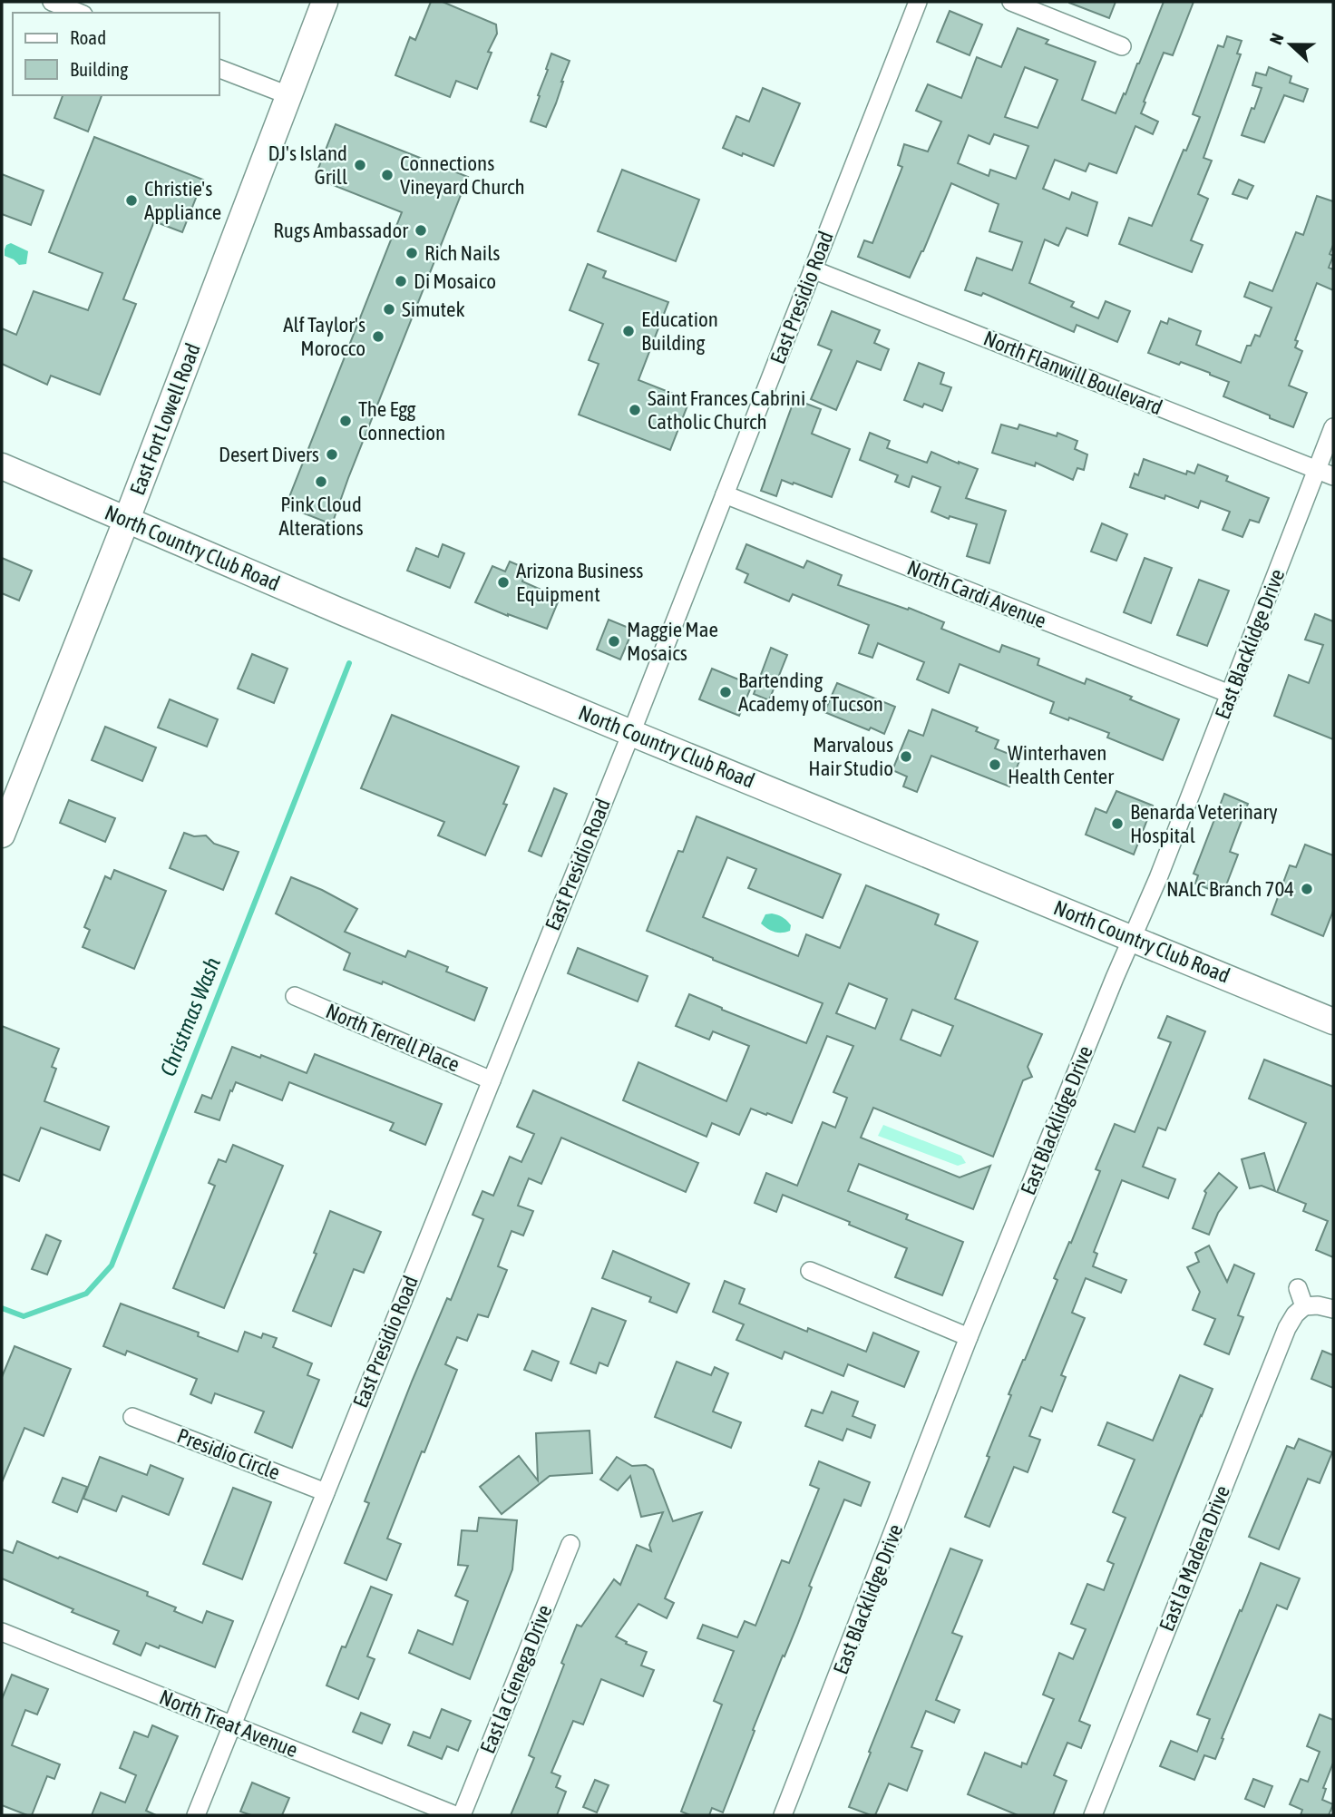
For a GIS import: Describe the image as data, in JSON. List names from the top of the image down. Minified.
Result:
{"streets":{"main road":["East Fort Lowell Road","North Country Club Road"],"street":["East Presidio Road","North Flanwill Boulevard","North Cardi Avenue","East Blacklidge Drive","North Terrell Place","Presidio Circle","East la Madera Drive","East la Cienega Drive","North Treat Avenue"]},"crossings":[["East Presidio Road","North Flanwill Boulevard"],["East Presidio Road","North Country Club Road"],["East Presidio Road","North Cardi Avenue"],["East Presidio Road","North Terrell Place"],["East Presidio Road","Presidio Circle"],["East Presidio Road","North Treat Avenue"],["North Flanwill Boulevard","East Blacklidge Drive"],["East Fort Lowell Road","North Country Club Road"],["North Country Club Road","East Blacklidge Drive"],["North Cardi Avenue","East Blacklidge Drive"]],"water":["Christmas Wash"],"places":["DJ's Island Grill","Connections Vineyard Church","Christie's Appliance","Rugs Ambassador","Rich Nails","Di Mosaico","Simutek","Education Building","Alf Taylor's Morocco","Saint Frances Cabrini Catholic Church","The Egg Connection","Desert Divers","Pink Cloud Alterations","Arizona Business Equipment","Maggie Mae Mosaics","Bartending Academy of Tucson","Marvalous Hair Studio","Winterhaven Health Center","Benarda Veterinary Hospital","NALC Branch 704"],"legend":["Road","Building"],"north":"left"}
